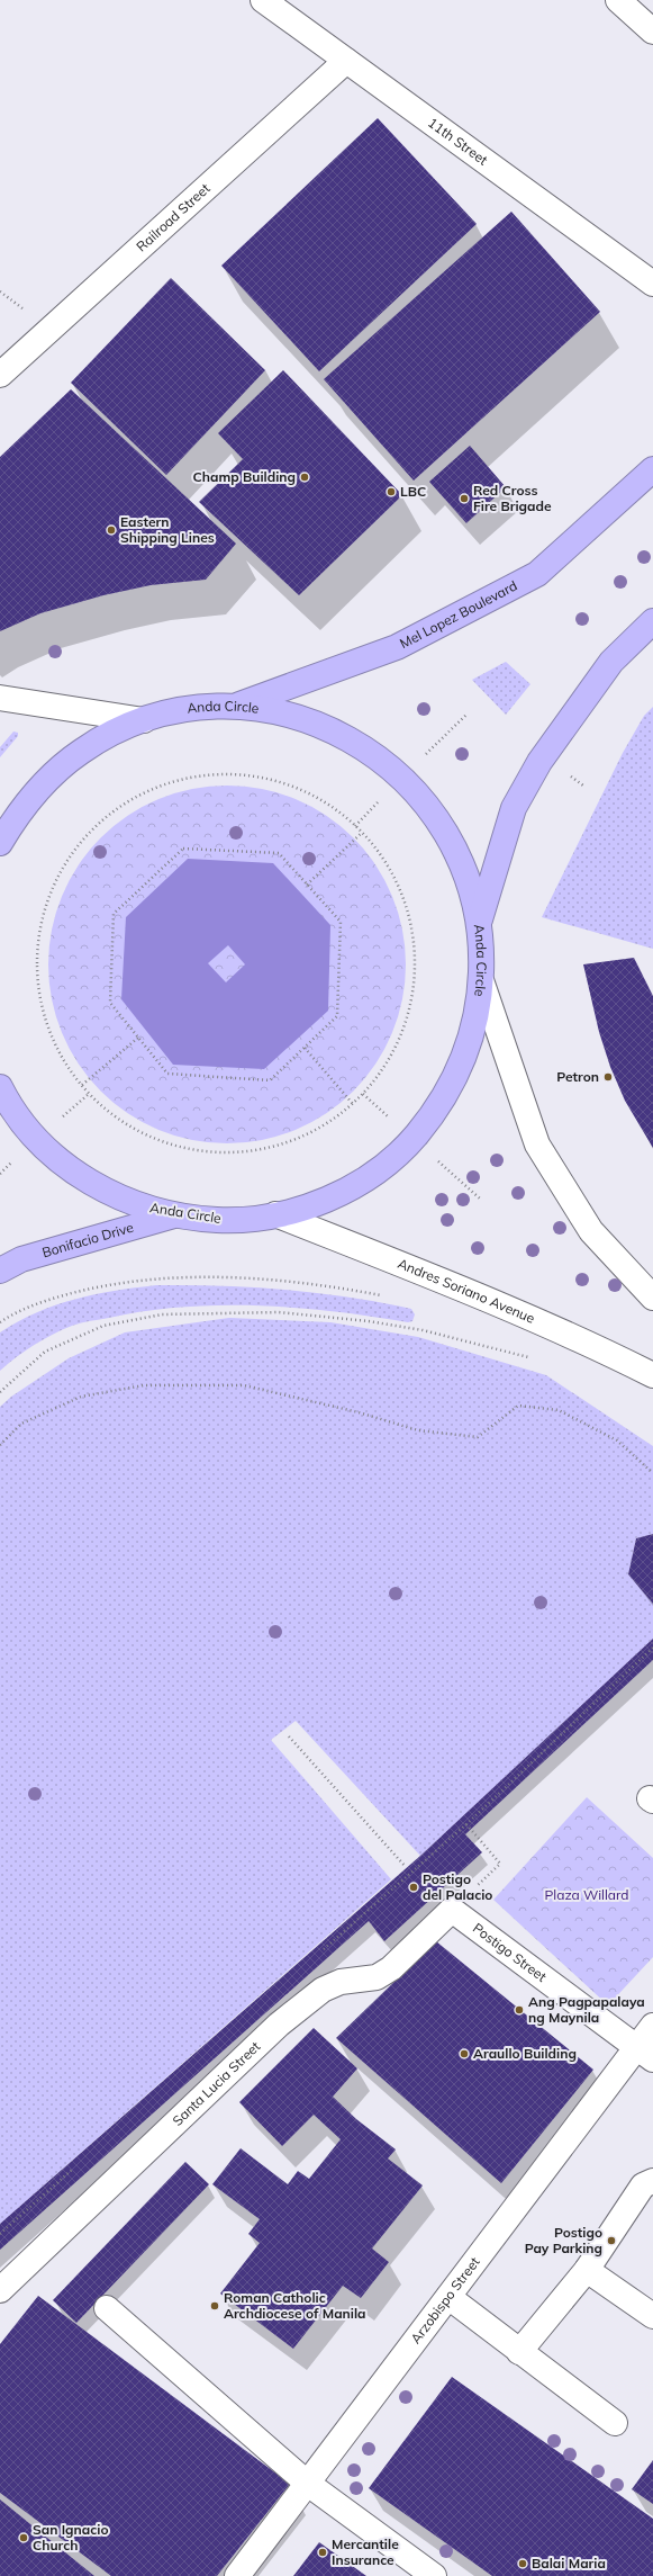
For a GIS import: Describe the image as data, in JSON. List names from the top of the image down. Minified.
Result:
{"streets":{"highway":["Mel Lopez Boulevard","Anda Circle","Bonifacio Drive"],"street":["11th Street","Railroad Street","Andres Soriano Avenue","Postigo Street","Santa Lucia Street","Arzobispo Street"]},"crossings":[["11th Street","Railroad Street"],["Mel Lopez Boulevard","Anda Circle"],["Anda Circle","Bonifacio Drive"],["Anda Circle","Andres Soriano Avenue"],["Postigo Street","Santa Lucia Street"],["Postigo Street","Arzobispo Street"]],"parks":["Plaza Willard"],"places":["Champ Building","LBC","Red Cross Fire Brigade","Eastern Shipping Lines","Petron","Postigo del Palacio","Ang Pagpapalaya ng Maynila","Araullo Building","Postigo Pay Parking","Roman Catholic Archdiocese of Manila","San Ignacio Church","Mercantile Insurance","Balai Maria"]}
